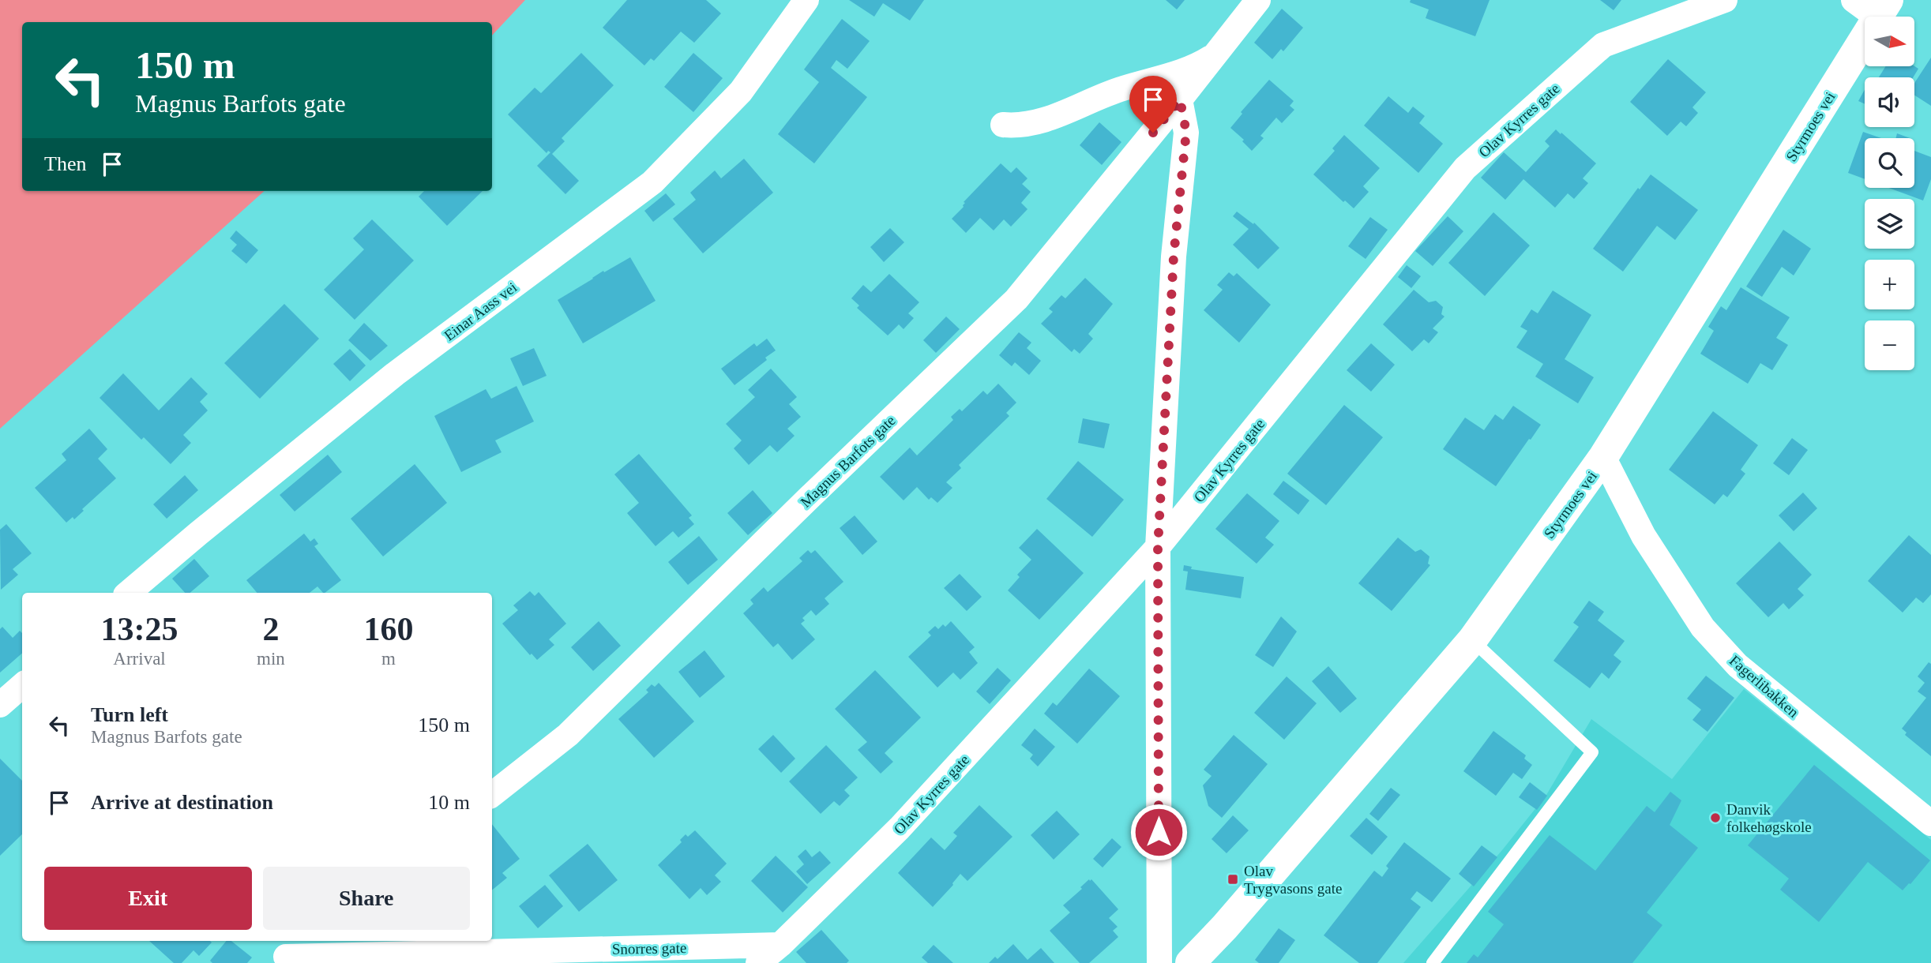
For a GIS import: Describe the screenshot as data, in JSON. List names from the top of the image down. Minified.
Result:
{"streets":{"main road":["Styrmoes vei"],"street":["Olav Kyrres gate","Einar Aass vei","Magnus Barfots gate","Fagerlibakken","Snorres gate"]},"crossings":[["Olav Kyrres gate","Snorres gate"],["Styrmoes vei","Fagerlibakken"]],"places":{"other":["Danvik folkehøgskole"],"transit":["Olav Trygvasons gate"]},"north":"right","page":{"map_buttons":["+","−"],"turn":["150 m","Magnus Barfots gate"],"then":"Then","eta":["13:25","Arrival","2","min","160","m"],"list":[{"name":"Turn left","note":"Magnus Barfots gate","value":"150 m"},{"name":"Arrive at destination","value":"10 m"}],"buttons":["Exit","Share"]}}
